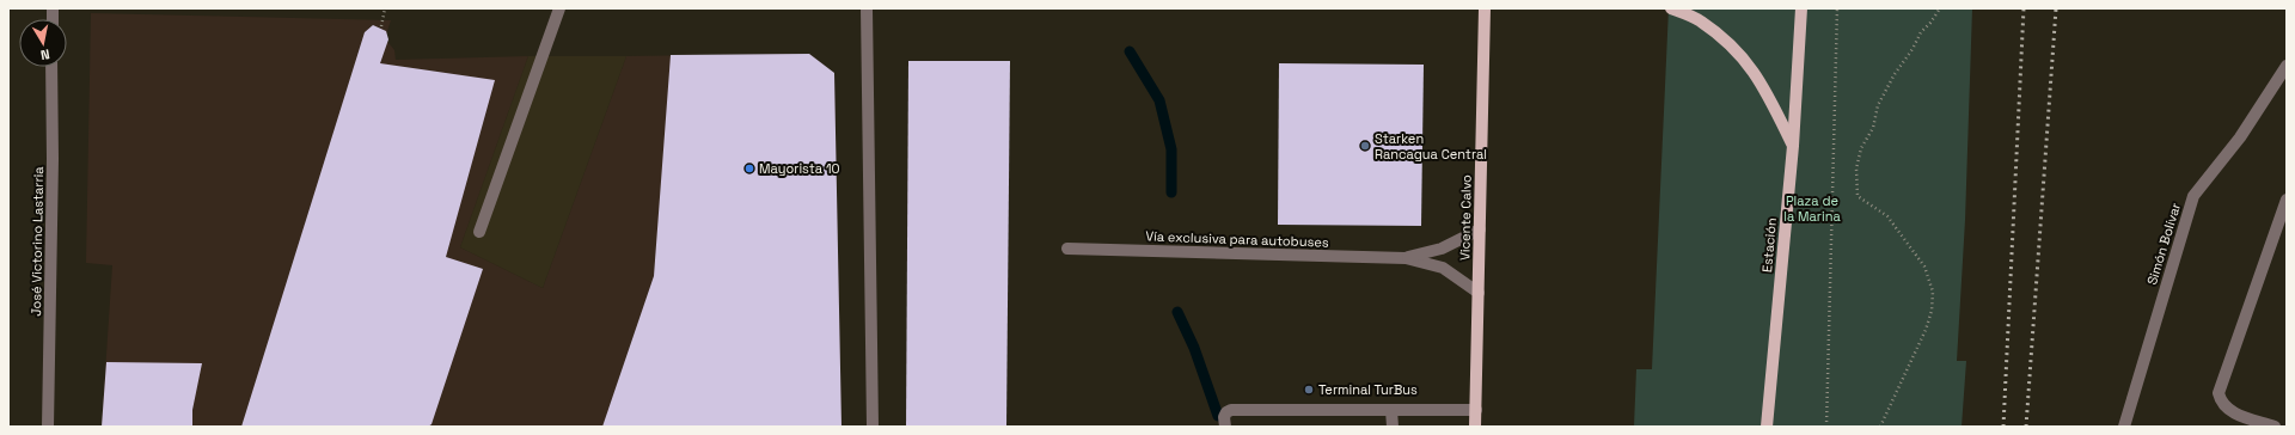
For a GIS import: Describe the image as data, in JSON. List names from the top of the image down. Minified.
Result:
{"streets":{"main road":["Vicente Calvo","Estación"],"street":["Vía exclusiva para autobuses","José Victorino Lastarria","Simón Bolívar"]},"crossings":[["Vicente Calvo","Vía exclusiva para autobuses"]],"parks":["Plaza de la Marina"],"places":["Starken Rancagua Central","Mayorista 10","Terminal TurBus"],"north":"bottom"}
